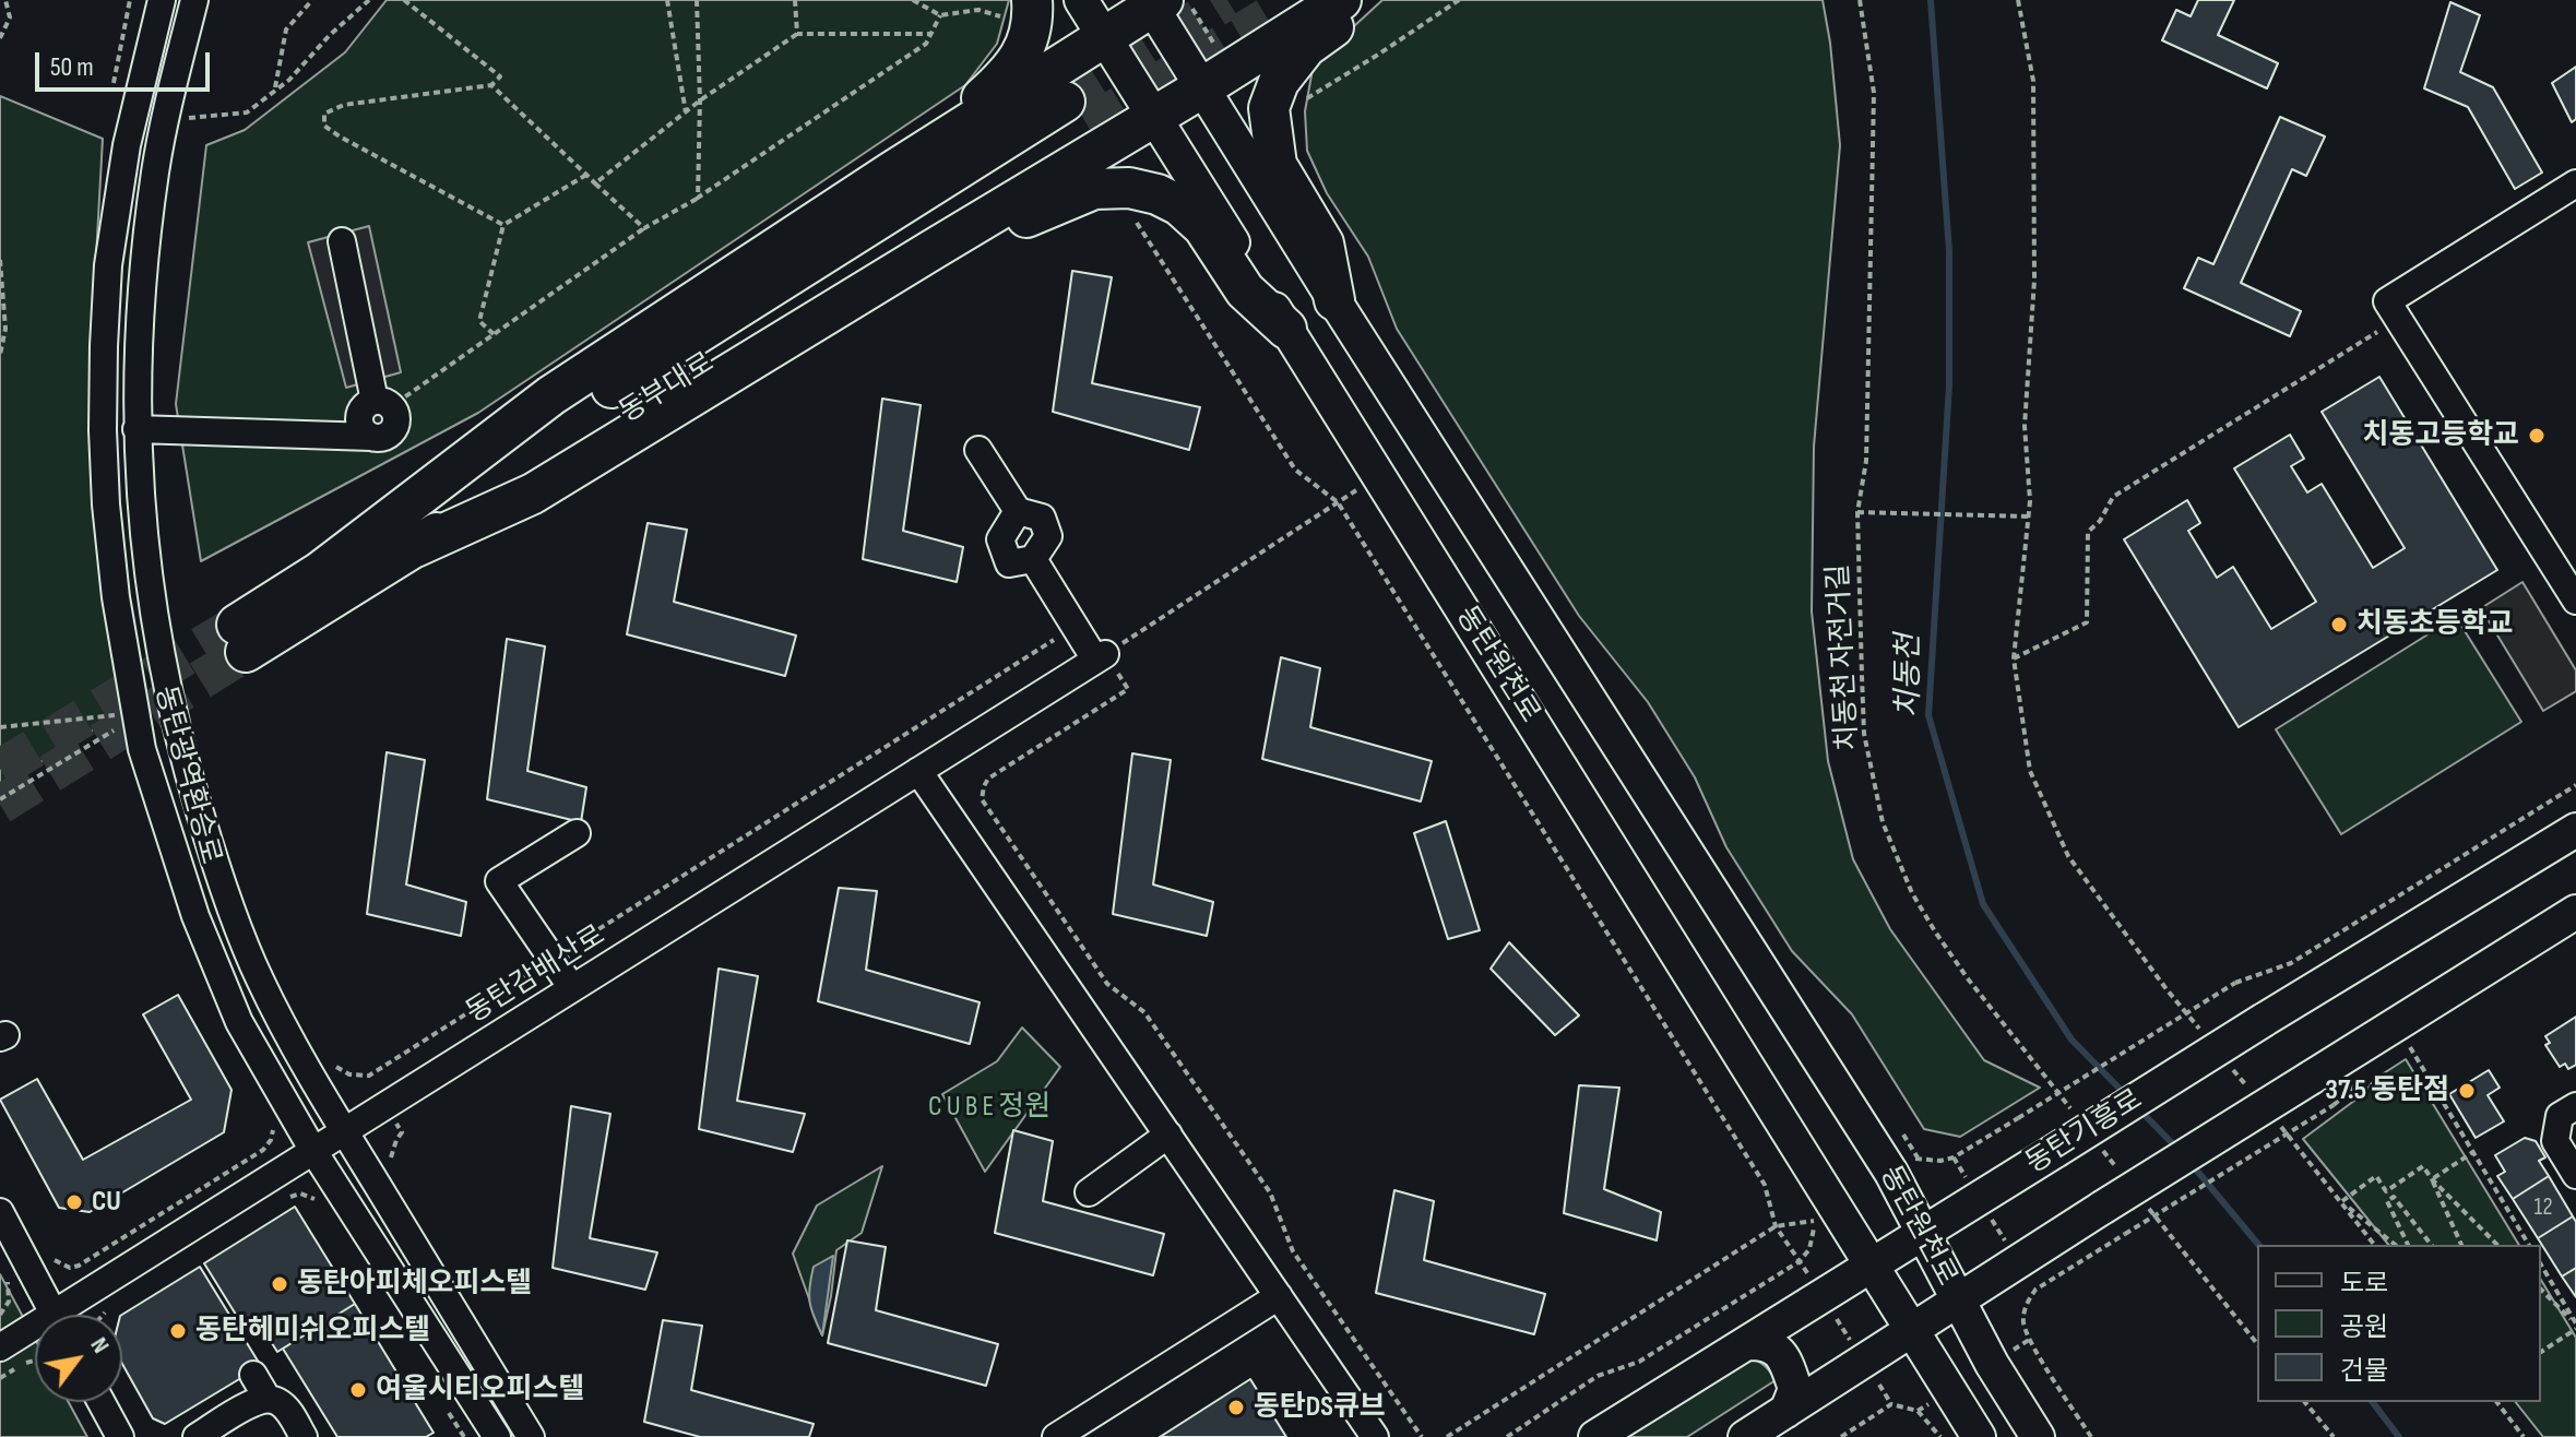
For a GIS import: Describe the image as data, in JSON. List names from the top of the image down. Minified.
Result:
{"streets":{"highway":["동부대로"],"main road":["동탄원천로","동탄기흥로"],"street":["동탄광역환승로","동탄감배산로"],"path":["치동천 자전거길"]},"crossings":[["동탄원천로","동탄기흥로"],["동탄광역환승로","동탄감배산로"]],"water":["치동천"],"parks":["C U B E 정원"],"places":["치동고등학교","치동초등학교","37.5 동탄점","CU","동탄아피체오피스텔","동탄헤미쉬오피스텔","여울시티오피스텔","동탄DS큐브"],"house_numbers":["12"],"legend":["도로","공원","건물"],"scale_bar":"50 m","north":"top right"}
